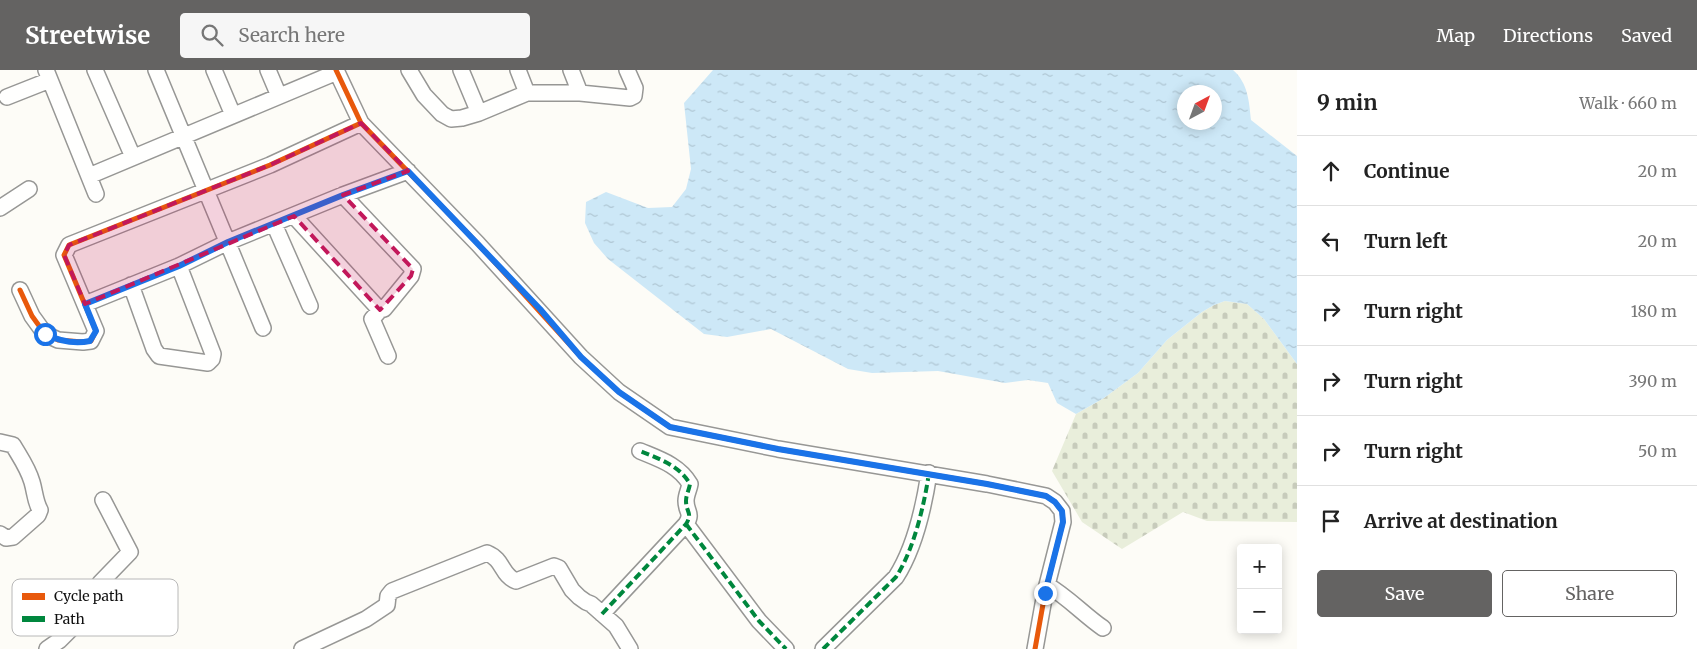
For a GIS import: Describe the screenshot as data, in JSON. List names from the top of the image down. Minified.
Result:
{"legend":["Cycle path","Path"],"north":"top right","page":{"header":"Streetwise","search":"Search here","nav":["Map","Directions","Saved"],"heading":["9 min","Walk · 660 m"],"list":[["Continue","20 m"],["Turn left","20 m"],["Turn right","180 m"],["Turn right","390 m"],["Turn right","50 m"],"Arrive at destination"],"map_buttons":["+","−"],"buttons":["Save","Share"]}}
